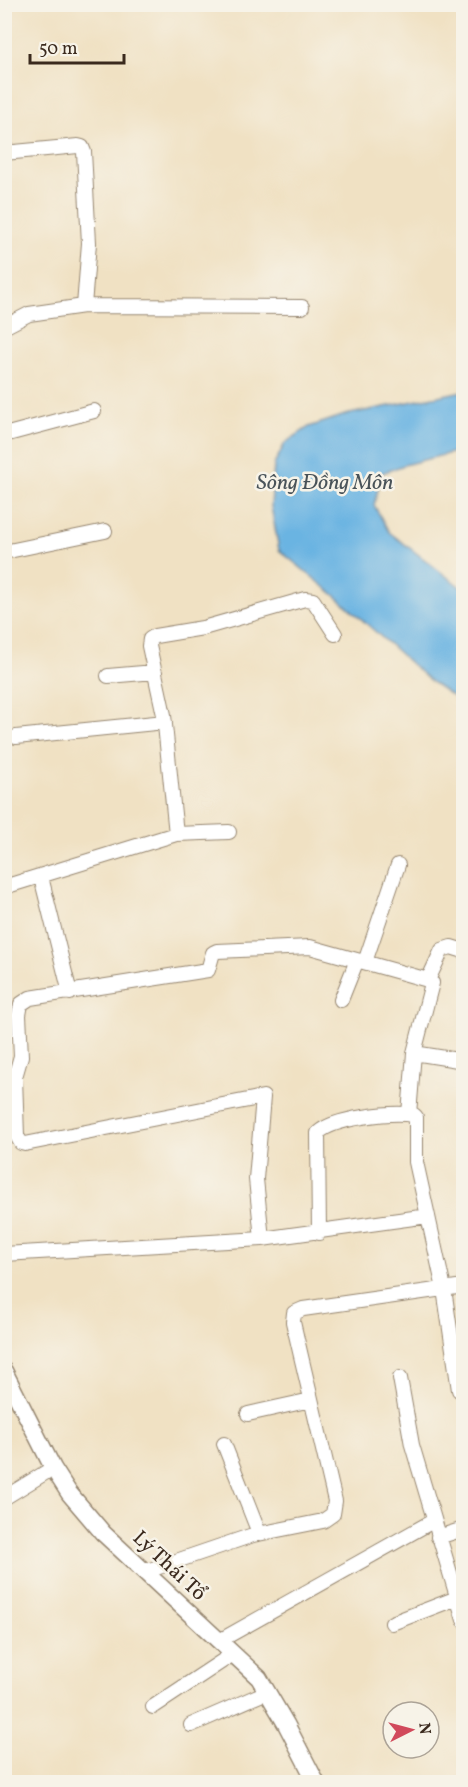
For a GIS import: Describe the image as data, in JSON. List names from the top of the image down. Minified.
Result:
{"streets":{"main road":["Lý Thái Tổ"]},"water":["Sông Đồng Môn"],"scale_bar":"50 m","north":"right"}
